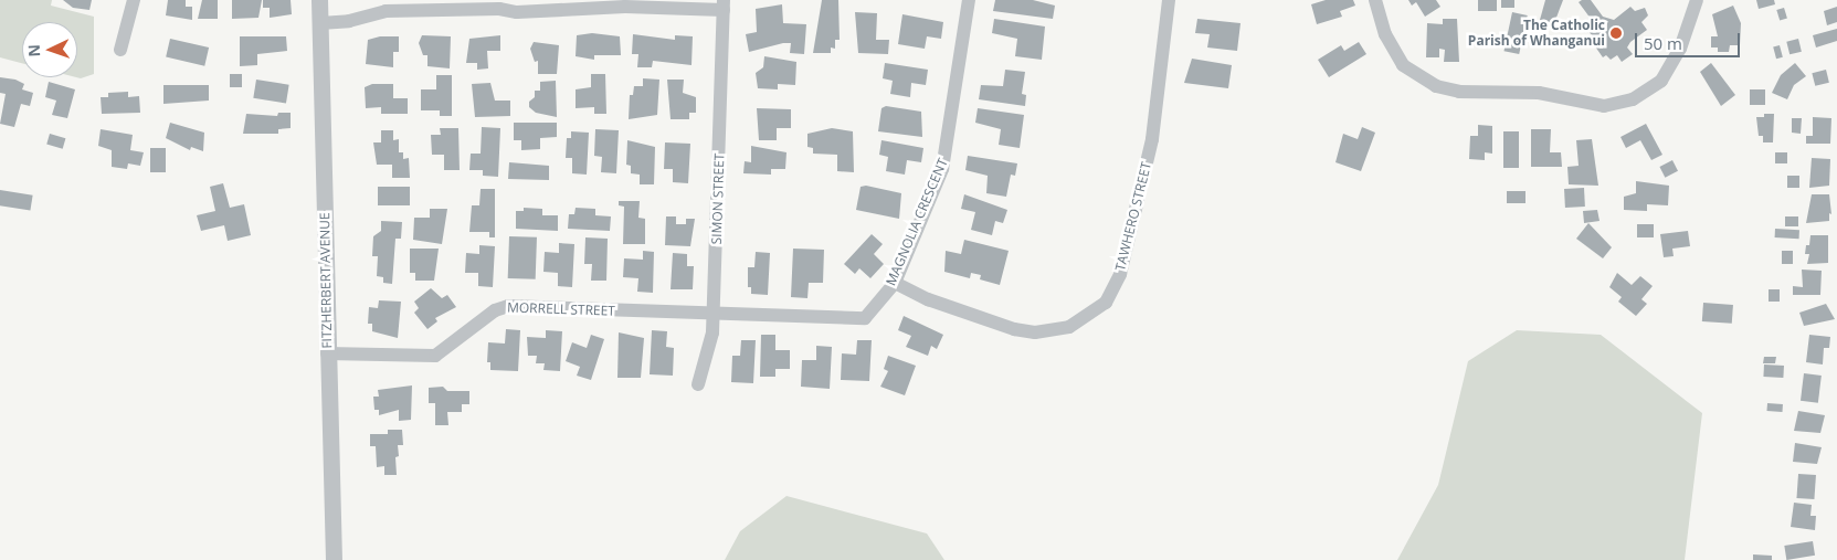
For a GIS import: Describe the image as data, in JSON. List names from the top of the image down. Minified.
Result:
{"streets":{"street":["SIMON STREET","TAWHERO STREET","MAGNOLIA CRESCENT","FITZHERBERT AVENUE","MORRELL STREET"]},"crossings":[["SIMON STREET","MAGNOLIA CRESCENT"],["SIMON STREET","MORRELL STREET"],["TAWHERO STREET","MAGNOLIA CRESCENT"],["MAGNOLIA CRESCENT","MORRELL STREET"],["FITZHERBERT AVENUE","MORRELL STREET"]],"places":["The Catholic Parish of Whanganui"],"scale_bar":"50 m","north":"left"}
